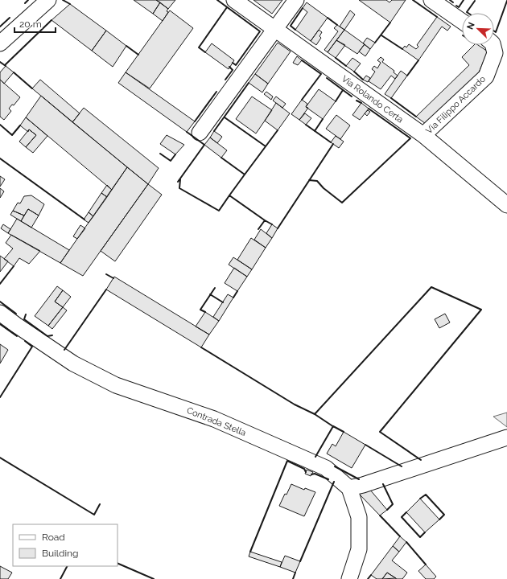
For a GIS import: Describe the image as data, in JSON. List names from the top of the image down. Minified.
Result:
{"streets":{"street":["Via Rolando Certa","Via Filippo Accardo","Contrada Stella"]},"crossings":[["Via Rolando Certa","Via Filippo Accardo"]],"legend":["Road","Building"],"scale_bar":"20 m","north":"top left"}
